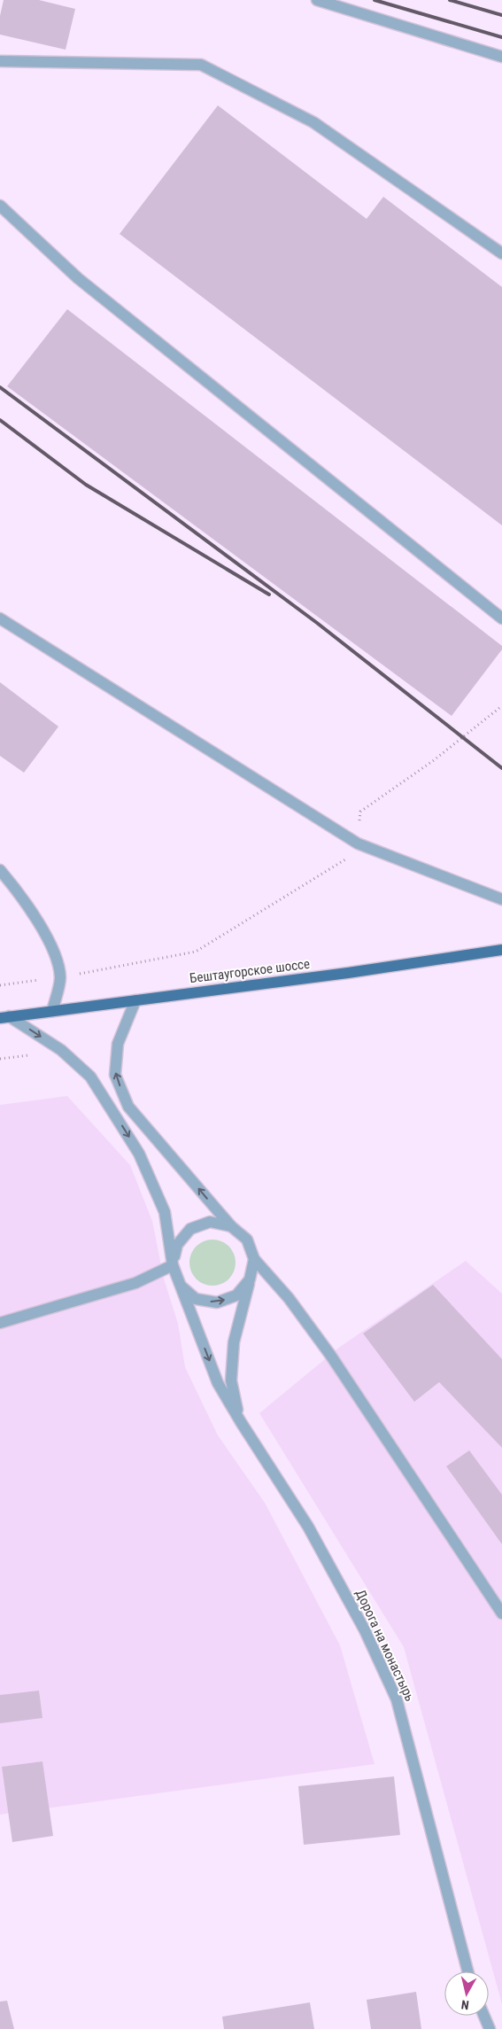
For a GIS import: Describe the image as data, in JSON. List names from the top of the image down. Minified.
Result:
{"streets":{"main road":["Бештаугорское шоссе"],"street":["Дорога на монастырь"]},"north":"bottom"}
